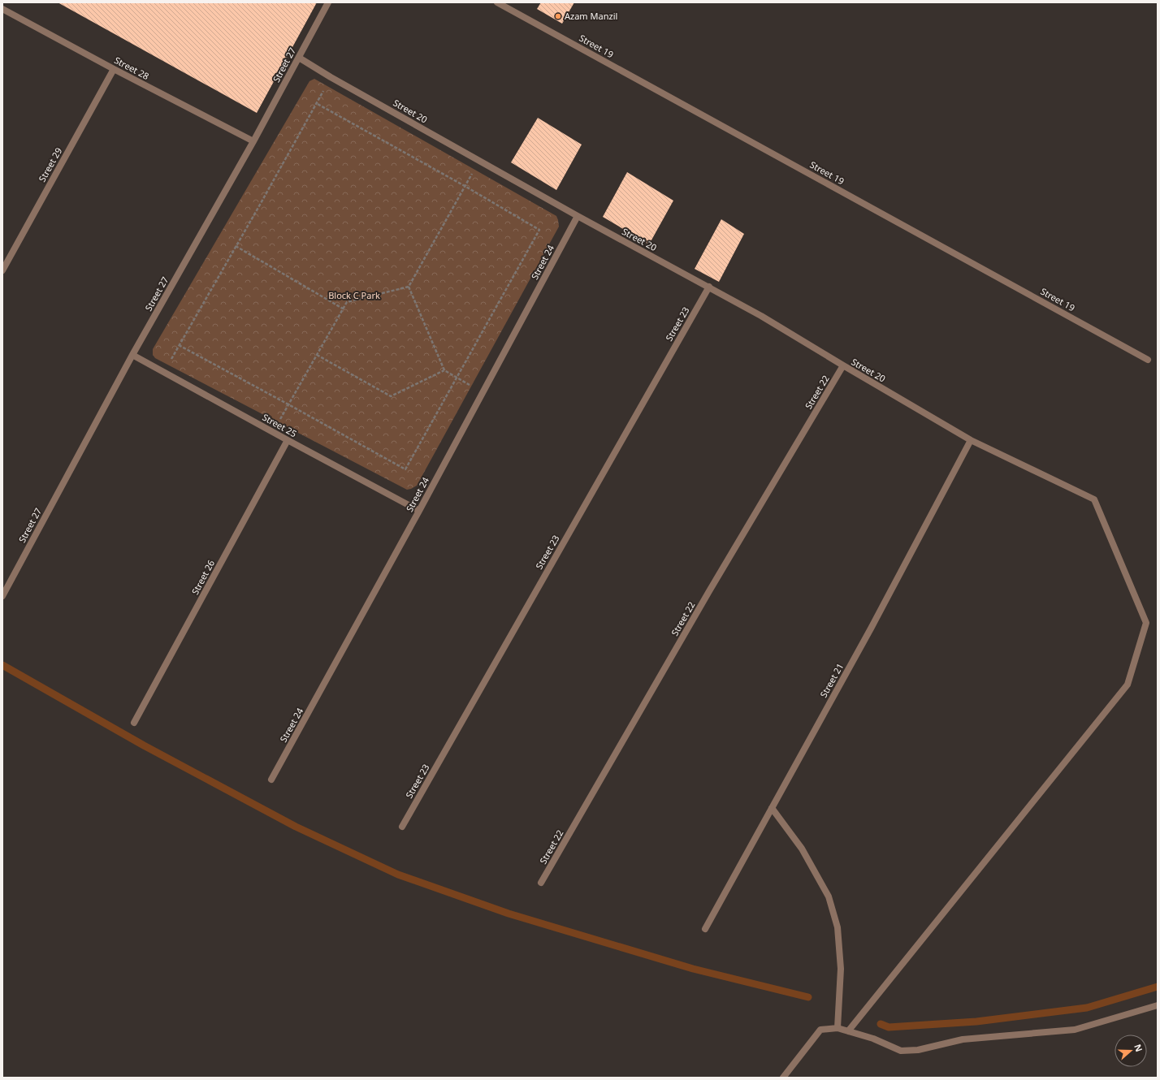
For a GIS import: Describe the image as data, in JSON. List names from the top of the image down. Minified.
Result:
{"streets":{"street":["Street 19","Street 27","Street 28","Street 20","Street 29","Street 24","Street 23","Street 22","Street 25","Street 26","Street 21"]},"crossings":[["Street 27","Street 28"],["Street 27","Street 20"],["Street 27","Street 25"],["Street 28","Street 29"],["Street 20","Street 24"],["Street 20","Street 23"],["Street 20","Street 22"],["Street 20","Street 21"],["Street 24","Street 25"],["Street 25","Street 26"]],"parks":["Block C Park"],"places":["Azam Manzil"],"north":"right"}
